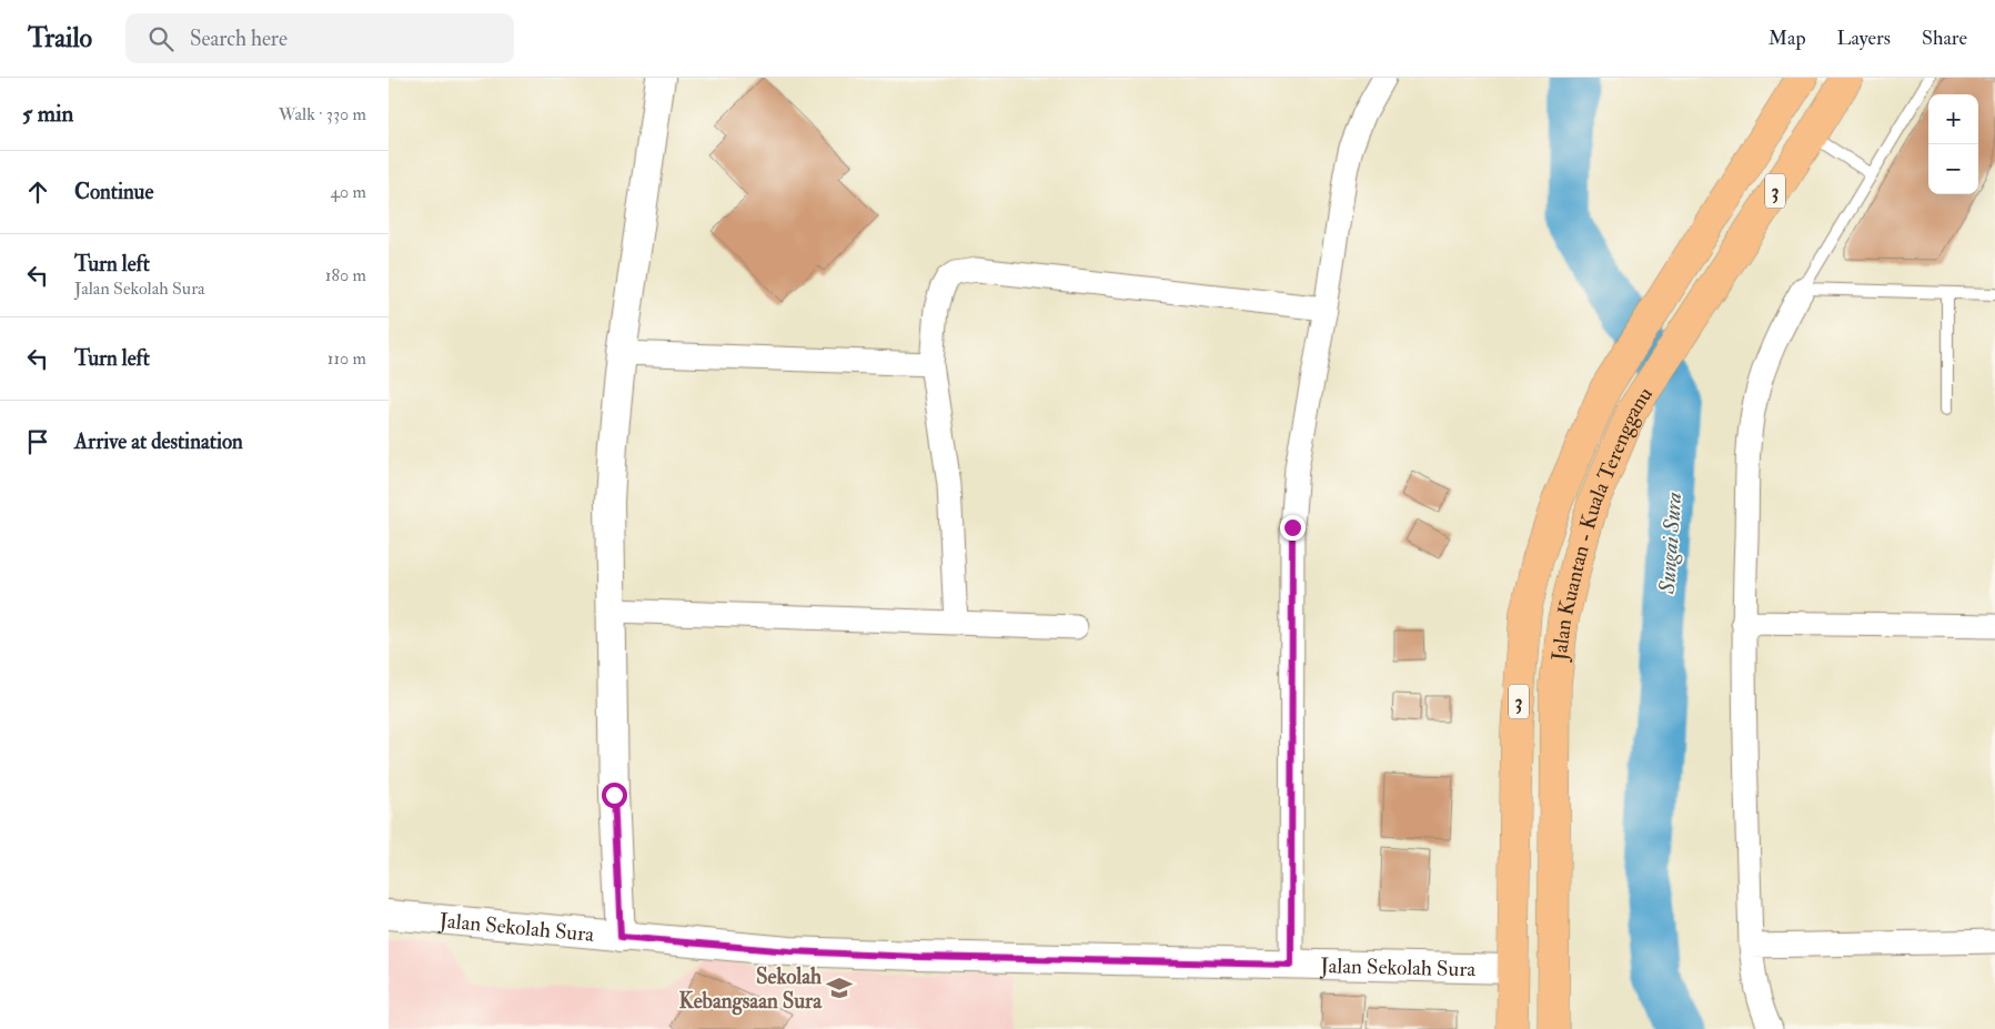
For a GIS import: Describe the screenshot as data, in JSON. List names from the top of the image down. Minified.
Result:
{"streets":{"highway":["3","Jalan Kuantan - Kuala Terengganu"],"street":["Jalan Sekolah Sura"]},"crossings":[["Jalan Kuantan - Kuala Terengganu","Jalan Sekolah Sura"]],"water":["Sungai Sura"],"places":{"school or university":["Sekolah Kebangsaan Sura"]},"page":{"header":"Trailo","search":"Search here","nav":["Map","Layers","Share"],"heading":["5 min","Walk · 330 m"],"map_buttons":["+","−"],"list":[["Continue","40 m"],["Turn left","Jalan Sekolah Sura","180 m"],["Turn left","110 m"],"Arrive at destination"]}}
